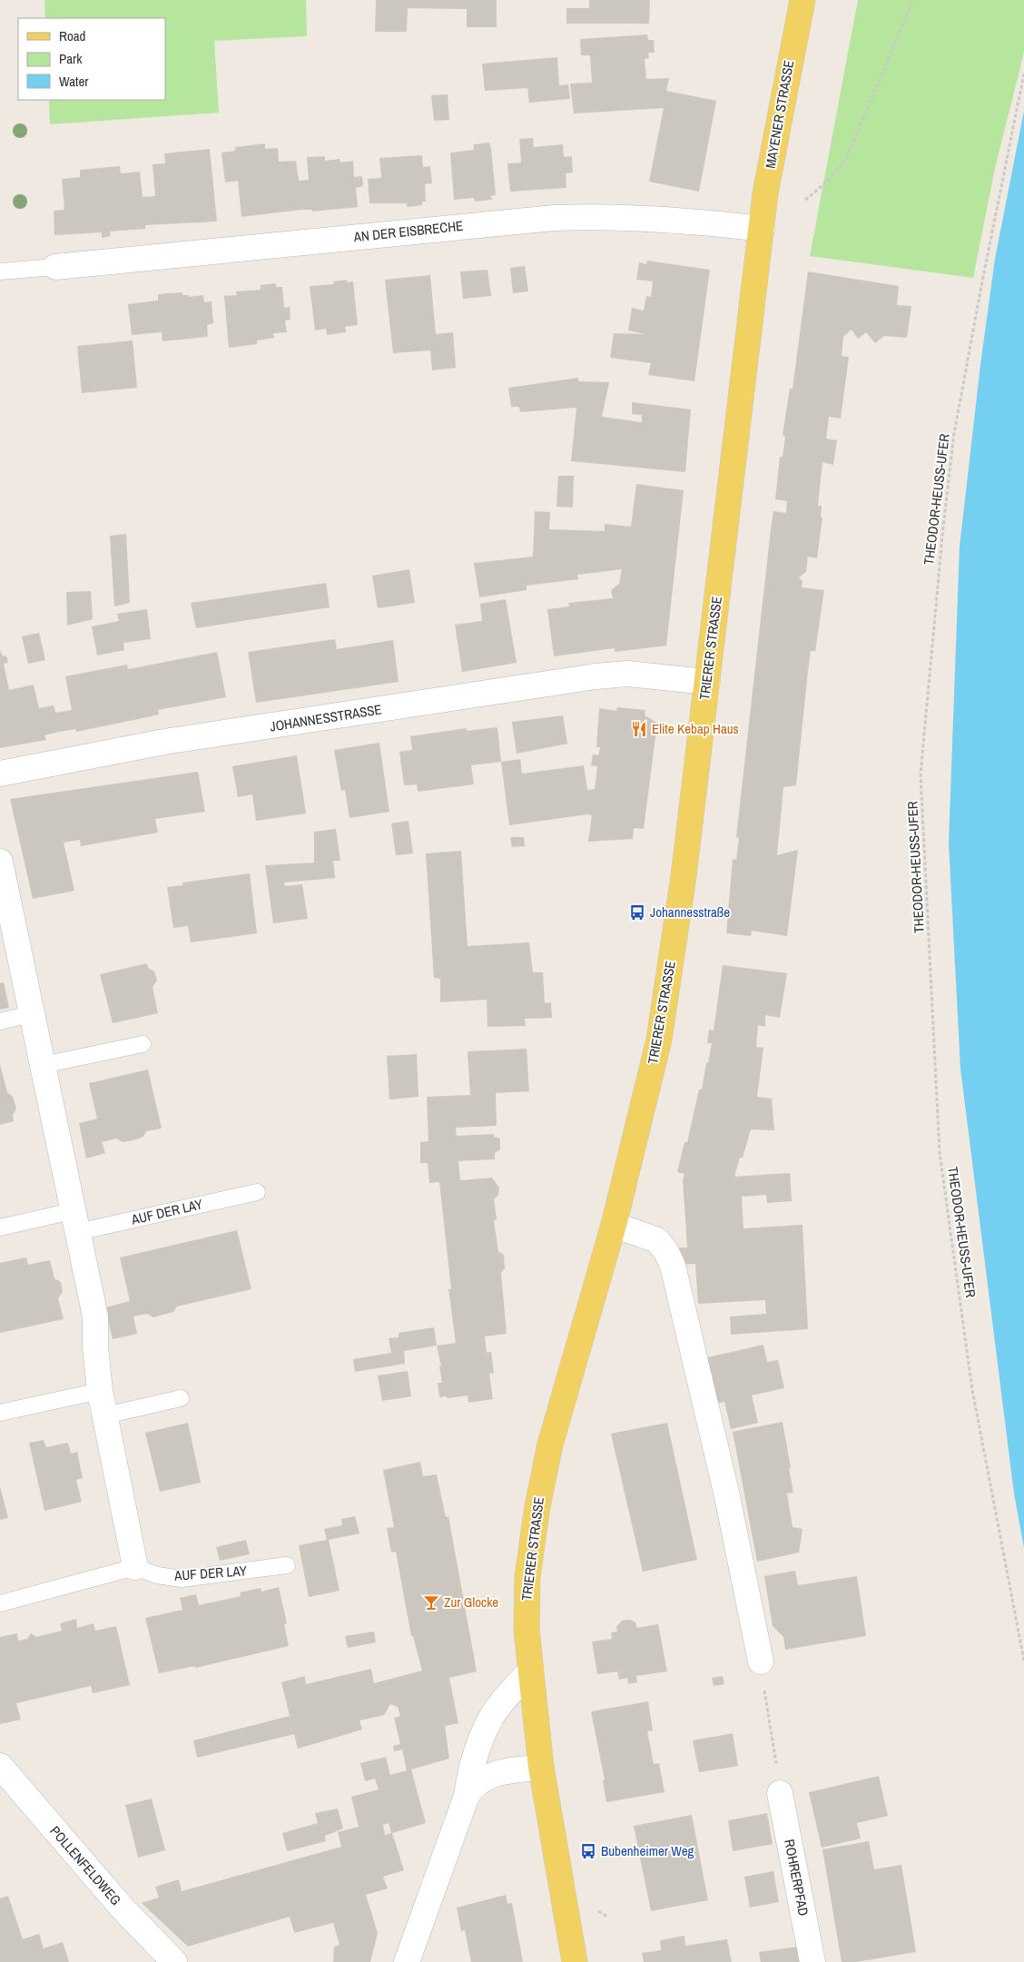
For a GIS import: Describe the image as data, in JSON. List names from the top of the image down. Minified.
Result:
{"streets":{"main road":["MAYENER STRASSE","TRIERER STRASSE"],"street":["AN DER EISBRECHE","JOHANNESSTRASSE","POLLENFELDWEG","ROHRERPFAD"],"lane":["AUF DER LAY"],"path":["THEODOR-HEUSS-UFER"]},"crossings":[["MAYENER STRASSE","AN DER EISBRECHE"],["MAYENER STRASSE","TRIERER STRASSE"],["AN DER EISBRECHE","TRIERER STRASSE"],["TRIERER STRASSE","JOHANNESSTRASSE"]],"places":{"restaurant":["Elite Kebap Haus"],"bus stop":["Johannesstraße","Bubenheimer Weg"],"bar":["Zur Glocke"]},"legend":["Road","Park","Water"]}
